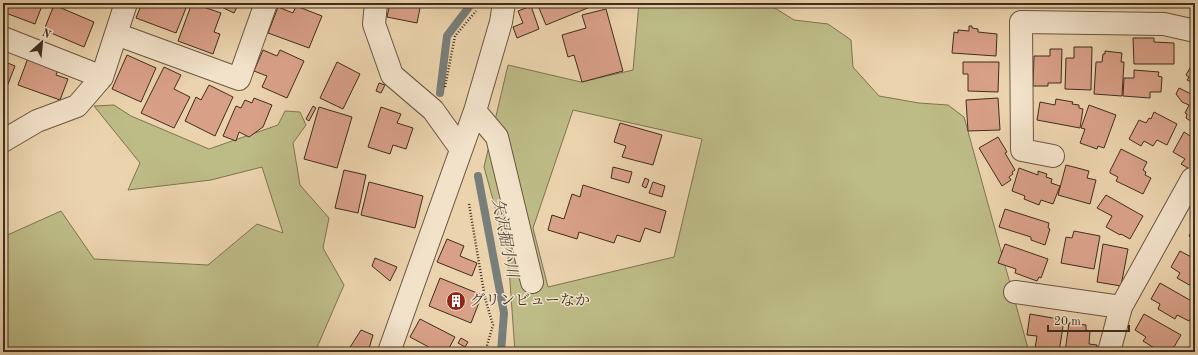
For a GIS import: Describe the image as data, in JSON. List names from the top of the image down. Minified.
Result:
{"water":["矢沢掘小川"],"places":{"building":["グリンビューなか"]},"scale_bar":"20 m","north":"top right"}
